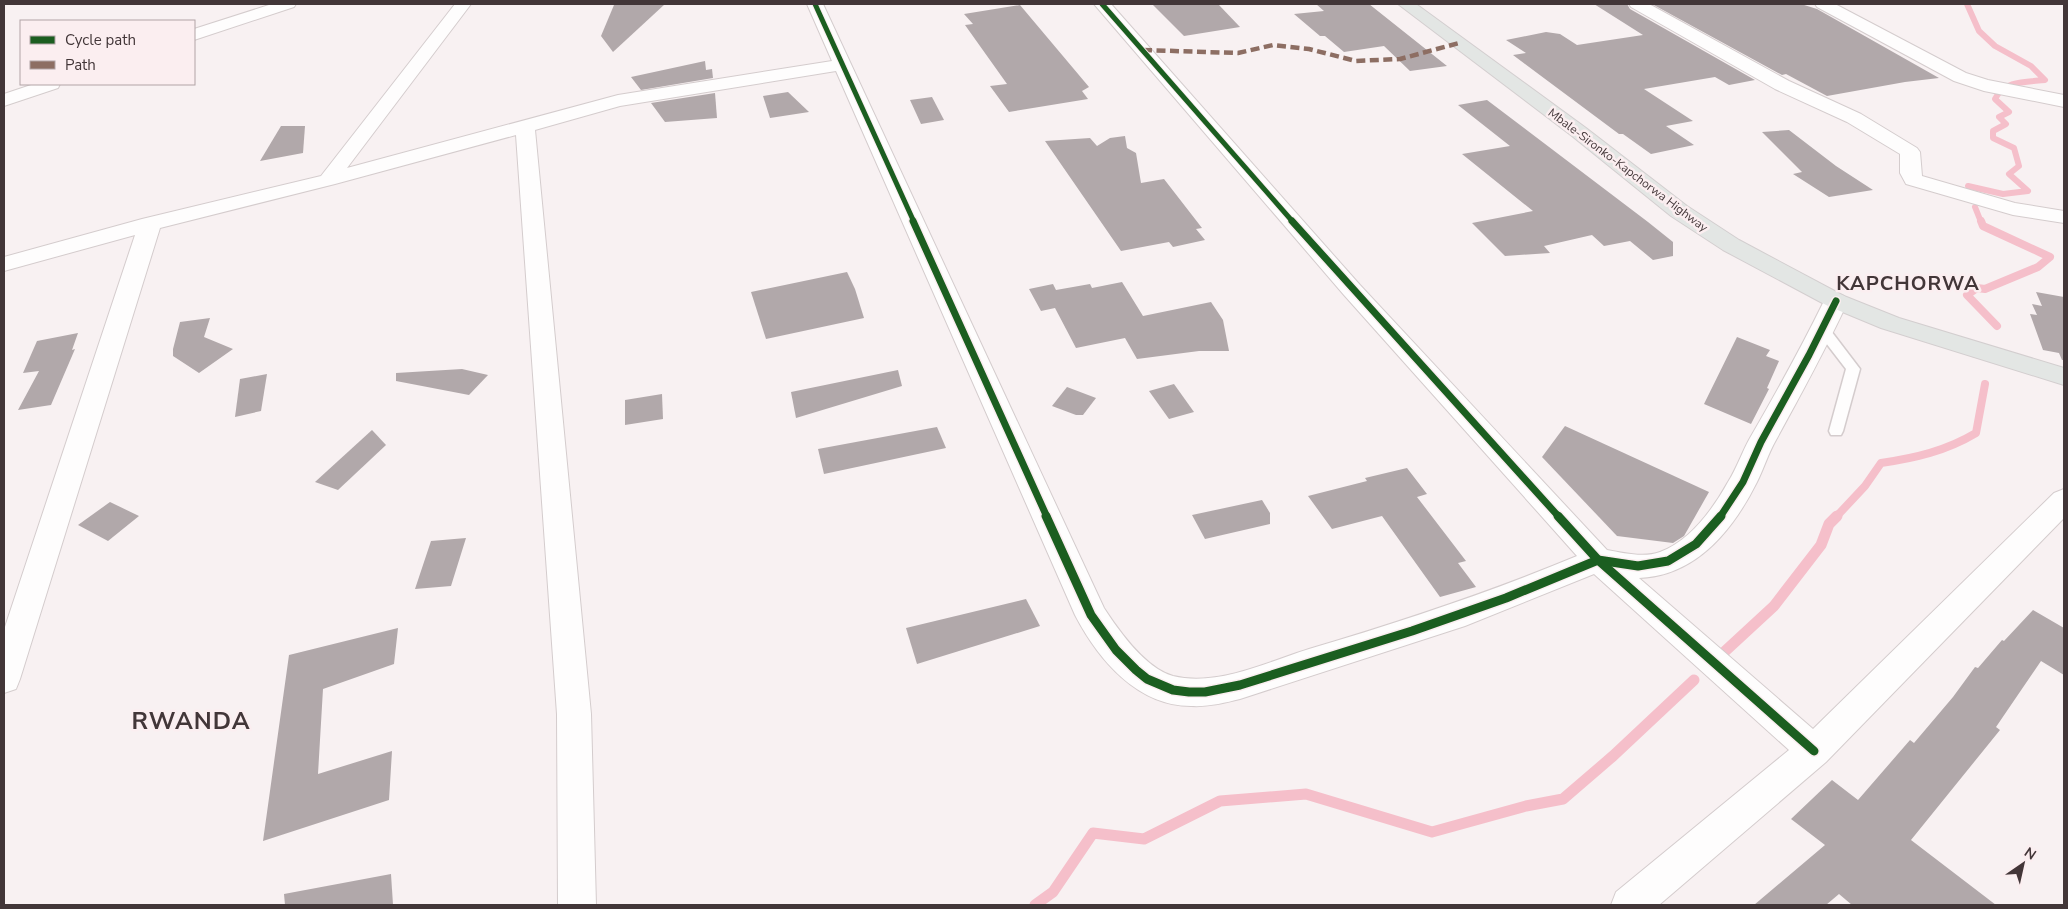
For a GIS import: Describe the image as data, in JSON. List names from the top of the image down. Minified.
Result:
{"streets":{"main road":["Mbale-Sironko-Kapchorwa Highway"]},"districts":["KAPCHORWA","RWANDA"],"legend":["Cycle path","Path"],"north":"top right"}
